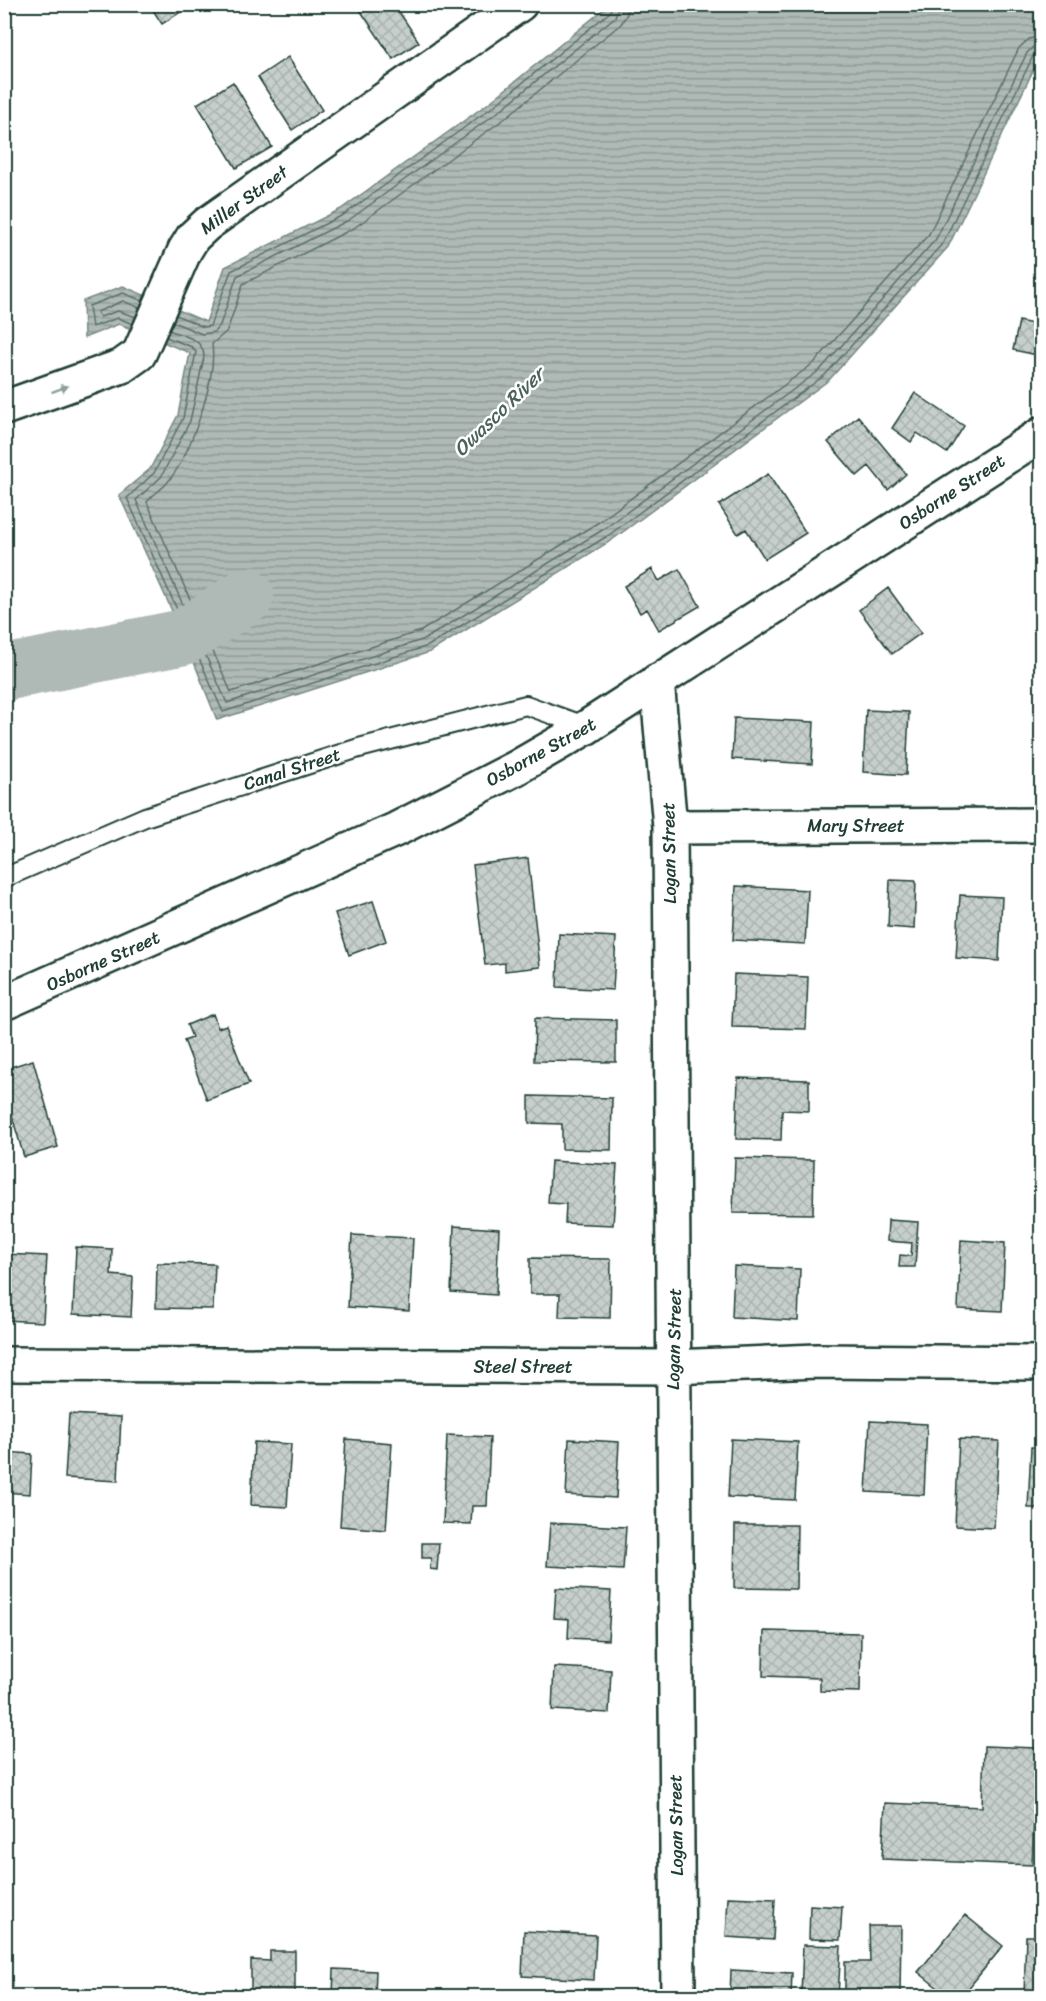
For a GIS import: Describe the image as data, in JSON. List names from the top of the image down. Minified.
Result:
{"streets":{"street":["Miller Street","Osborne Street","Mary Street","Logan Street","Steel Street"],"lane":["Canal Street"]},"crossings":[["Osborne Street","Canal Street"],["Osborne Street","Logan Street"],["Mary Street","Logan Street"],["Logan Street","Steel Street"]],"one_way":["Miller Street"],"water":["Owasco River"]}
